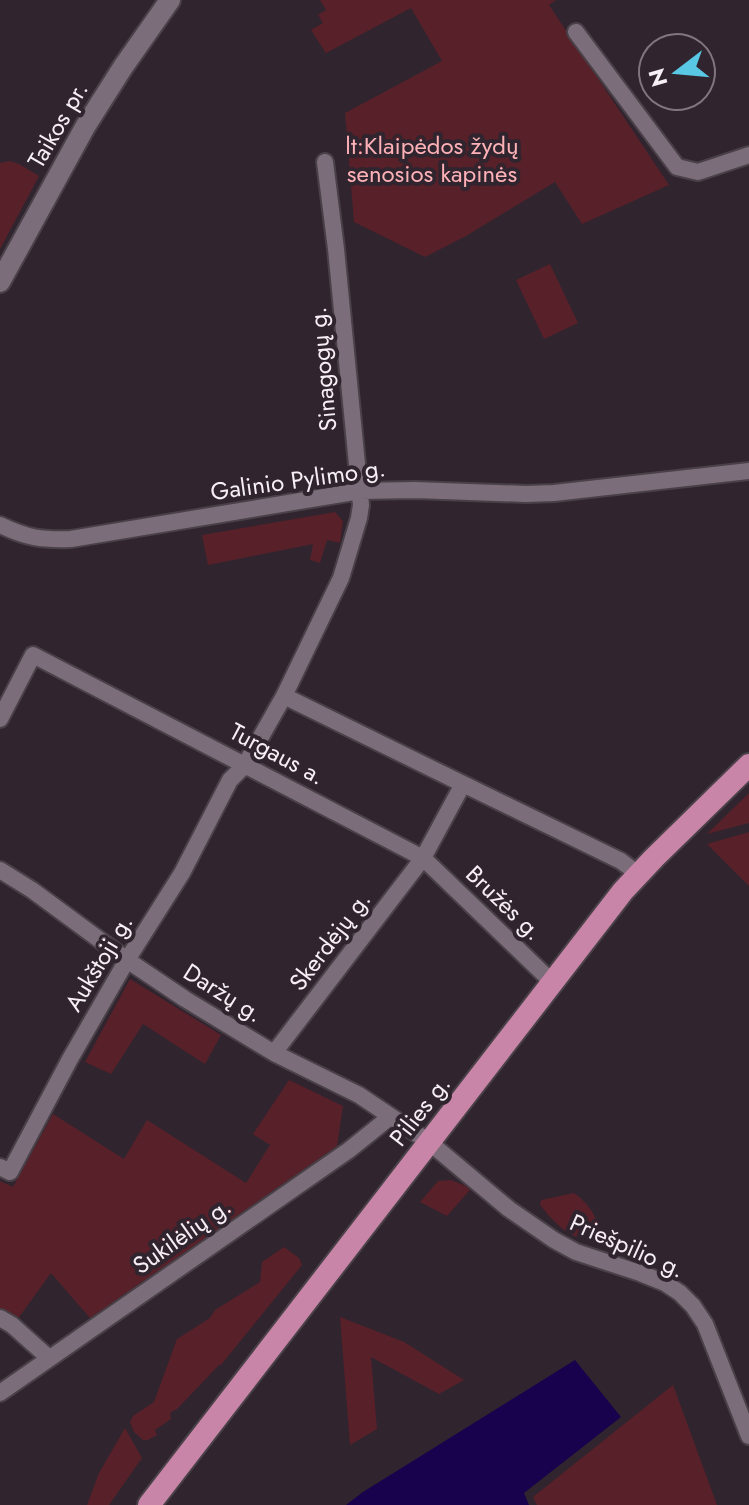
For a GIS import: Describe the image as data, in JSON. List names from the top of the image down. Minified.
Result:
{"streets":{"main road":["Pilies g."],"street":["Taikos pr.","Sinagogų g.","Galinio Pylimo g.","Turgaus a.","Bružės g.","Skerdėjų g.","Aukštoji g.","Daržų g.","Sukilėlių g.","Priešpilio g."]},"crossings":[["Sinagogų g.","Galinio Pylimo g."],["Sinagogų g.","Turgaus a."],["Sinagogų g.","Aukštoji g."],["Turgaus a.","Bružės g."],["Turgaus a.","Skerdėjų g."],["Bružės g.","Skerdėjų g."],["Bružės g.","Pilies g."],["Skerdėjų g.","Daržų g."],["Aukštoji g.","Daržų g."],["Daržų g.","Pilies g."],["Daržų g.","Sukilėlių g."],["Daržų g.","Priešpilio g."],["Pilies g.","Priešpilio g."]],"parks":["lt:Klaipėdos žydų senosios kapinės"],"north":"left"}
